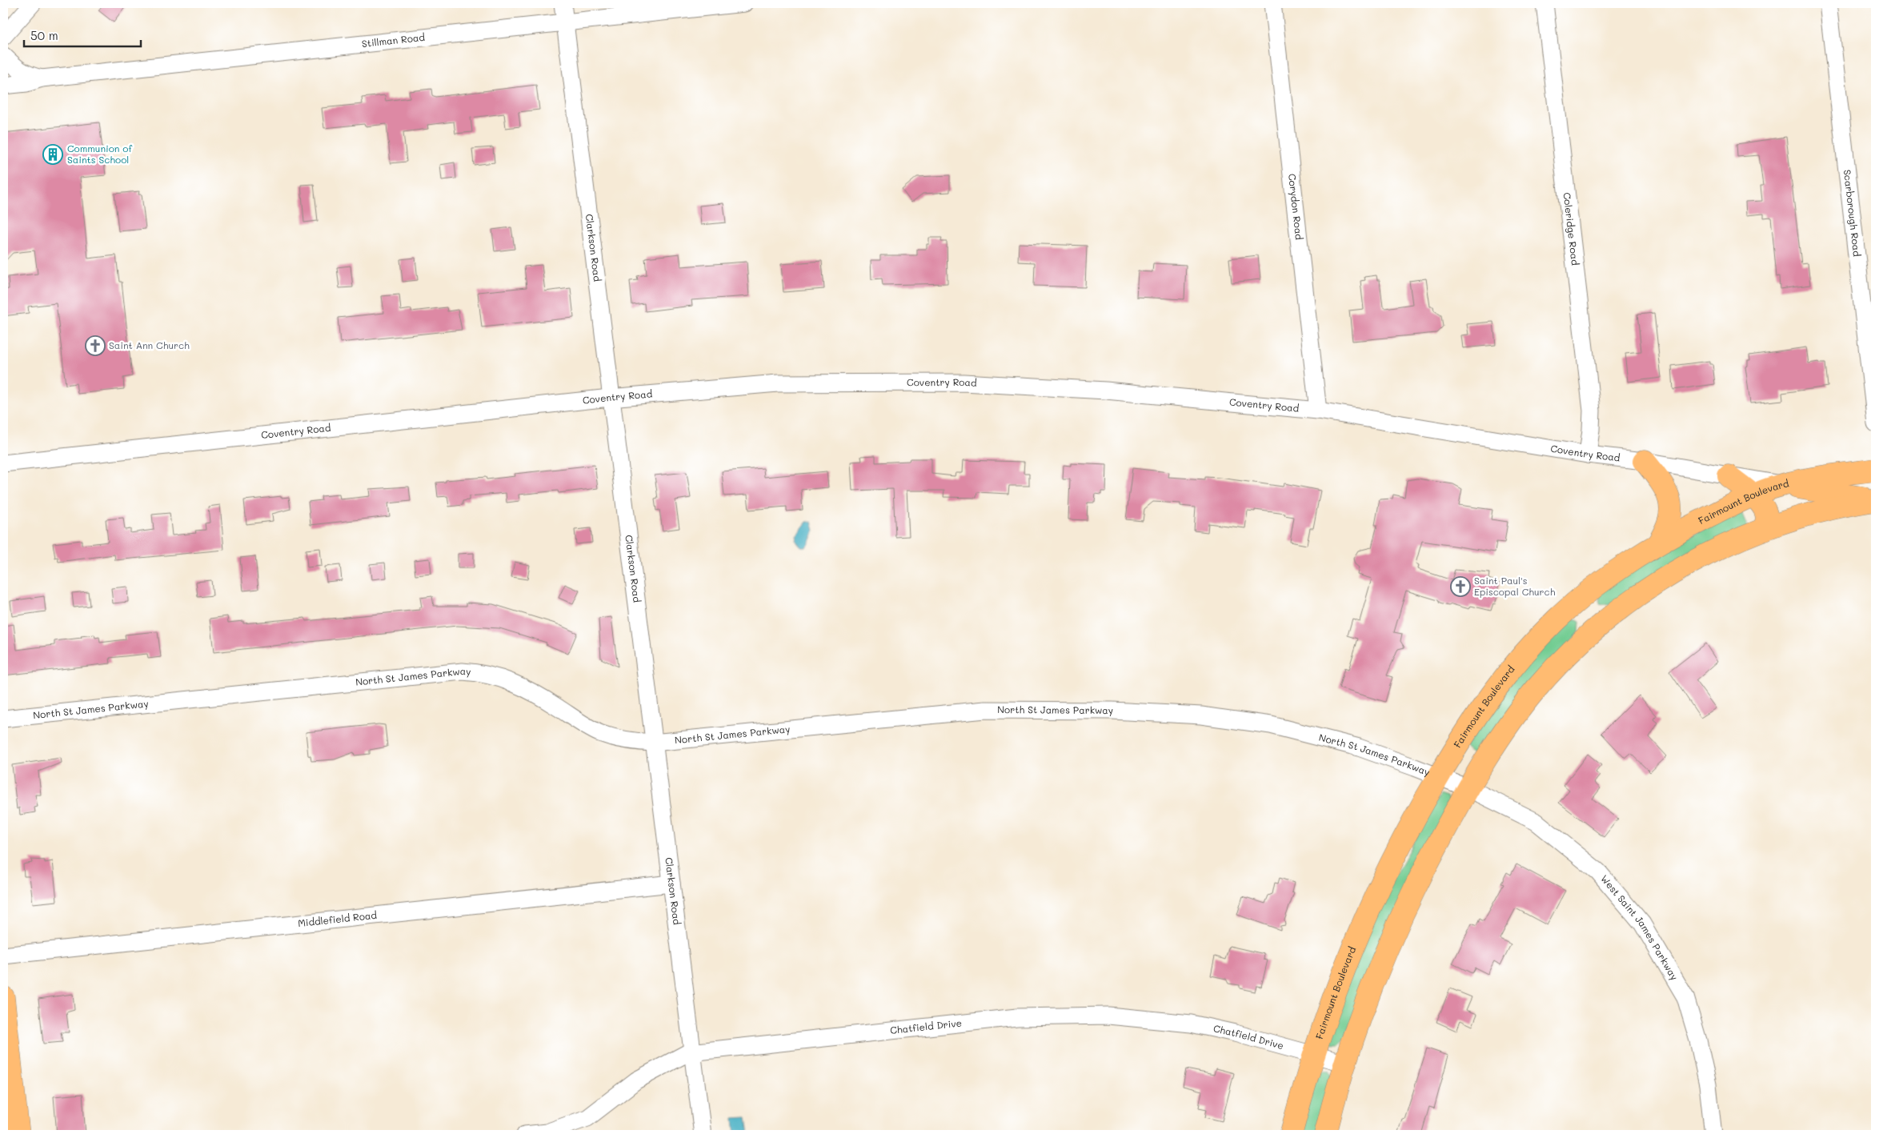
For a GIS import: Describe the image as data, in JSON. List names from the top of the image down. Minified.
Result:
{"streets":{"main road":["Coventry Road","Fairmount Boulevard"],"street":["Stillman Road","Corydon Road","Scarborough Road","Coleridge Road","Clarkson Road","North St James Parkway","Middlefield Road","West Saint James Parkway","Chatfield Drive"]},"crossings":[["Stillman Road","Clarkson Road"],["Corydon Road","Coventry Road"],["Coleridge Road","Coventry Road"],["Clarkson Road","Coventry Road"],["Clarkson Road","North St James Parkway"],["Clarkson Road","Middlefield Road"],["Clarkson Road","Chatfield Drive"],["Coventry Road","Fairmount Boulevard"],["Fairmount Boulevard","North St James Parkway"],["Fairmount Boulevard","Chatfield Drive"],["North St James Parkway","West Saint James Parkway"]],"places":{"building":["Communion of Saints School"],"church":["Saint Ann Church","Saint Paul's Episcopal Church"]},"scale_bar":"50 m"}
